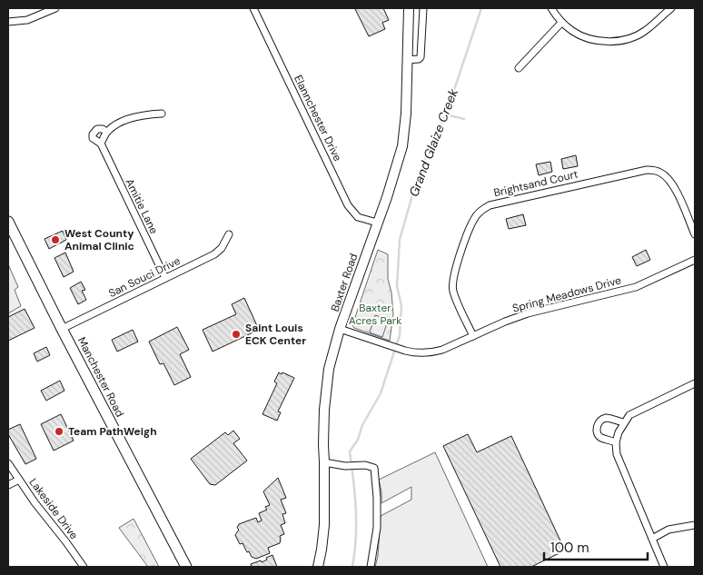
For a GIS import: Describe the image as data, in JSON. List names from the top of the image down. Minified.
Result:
{"streets":{"highway":["Manchester Road"],"main road":["Baxter Road"],"street":["Elannchester Drive","Brightsand Court","Amitie Lane","San Souci Drive","Spring Meadows Drive","Lakeside Drive"]},"crossings":[["Elannchester Drive","Baxter Road"],["Brightsand Court","Spring Meadows Drive"],["Amitie Lane","San Souci Drive"],["San Souci Drive","Manchester Road"],["Baxter Road","Spring Meadows Drive"]],"water":["Grand Glaize Creek"],"parks":["Baxter Acres Park"],"places":["West County Animal Clinic","Saint Louis ECK Center","Team PathWeigh"],"scale_bar":"100 m"}
